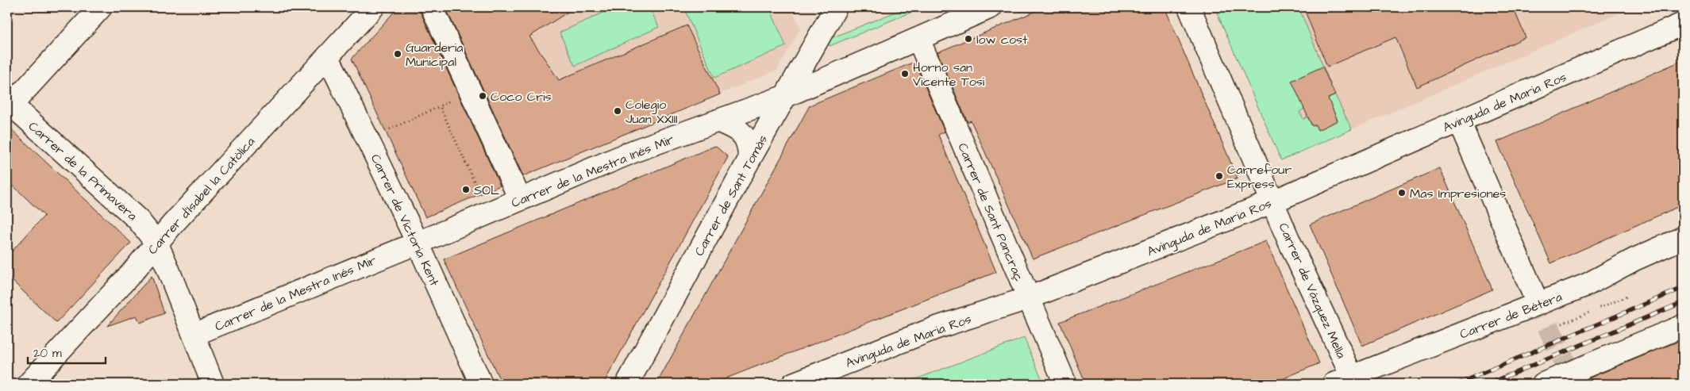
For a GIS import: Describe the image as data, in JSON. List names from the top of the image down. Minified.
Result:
{"streets":{"street":["Avinguda de Maria Ros","Carrer de la Primavera","Carrer de la Mestra Inés Mir","Carrer d'Isabel la Catòlica","Carrer de Sant Tomàs","Carrer de Sant Pancraç","Carrer de Victoria Kent","Carrer de Vázquez Mella","Carrer de Bétera"]},"crossings":[["Avinguda de Maria Ros","Carrer de Sant Pancraç"],["Avinguda de Maria Ros","Carrer de Vázquez Mella"],["Carrer de la Primavera","Carrer de la Mestra Inés Mir"],["Carrer de la Primavera","Carrer d'Isabel la Catòlica"],["Carrer de la Mestra Inés Mir","Carrer de Sant Tomàs"],["Carrer de la Mestra Inés Mir","Carrer de Sant Pancraç"],["Carrer de la Mestra Inés Mir","Carrer de Victoria Kent"],["Carrer d'Isabel la Catòlica","Carrer de Victoria Kent"],["Carrer de Vázquez Mella","Carrer de Bétera"]],"places":["low cost","Guarderia Municipal","Horno san Vicente Tosi","Coco Cris","Colegio Juan XXIII","Carrefour Express","SOL","Mas Impresiones"],"scale_bar":"20 m"}
